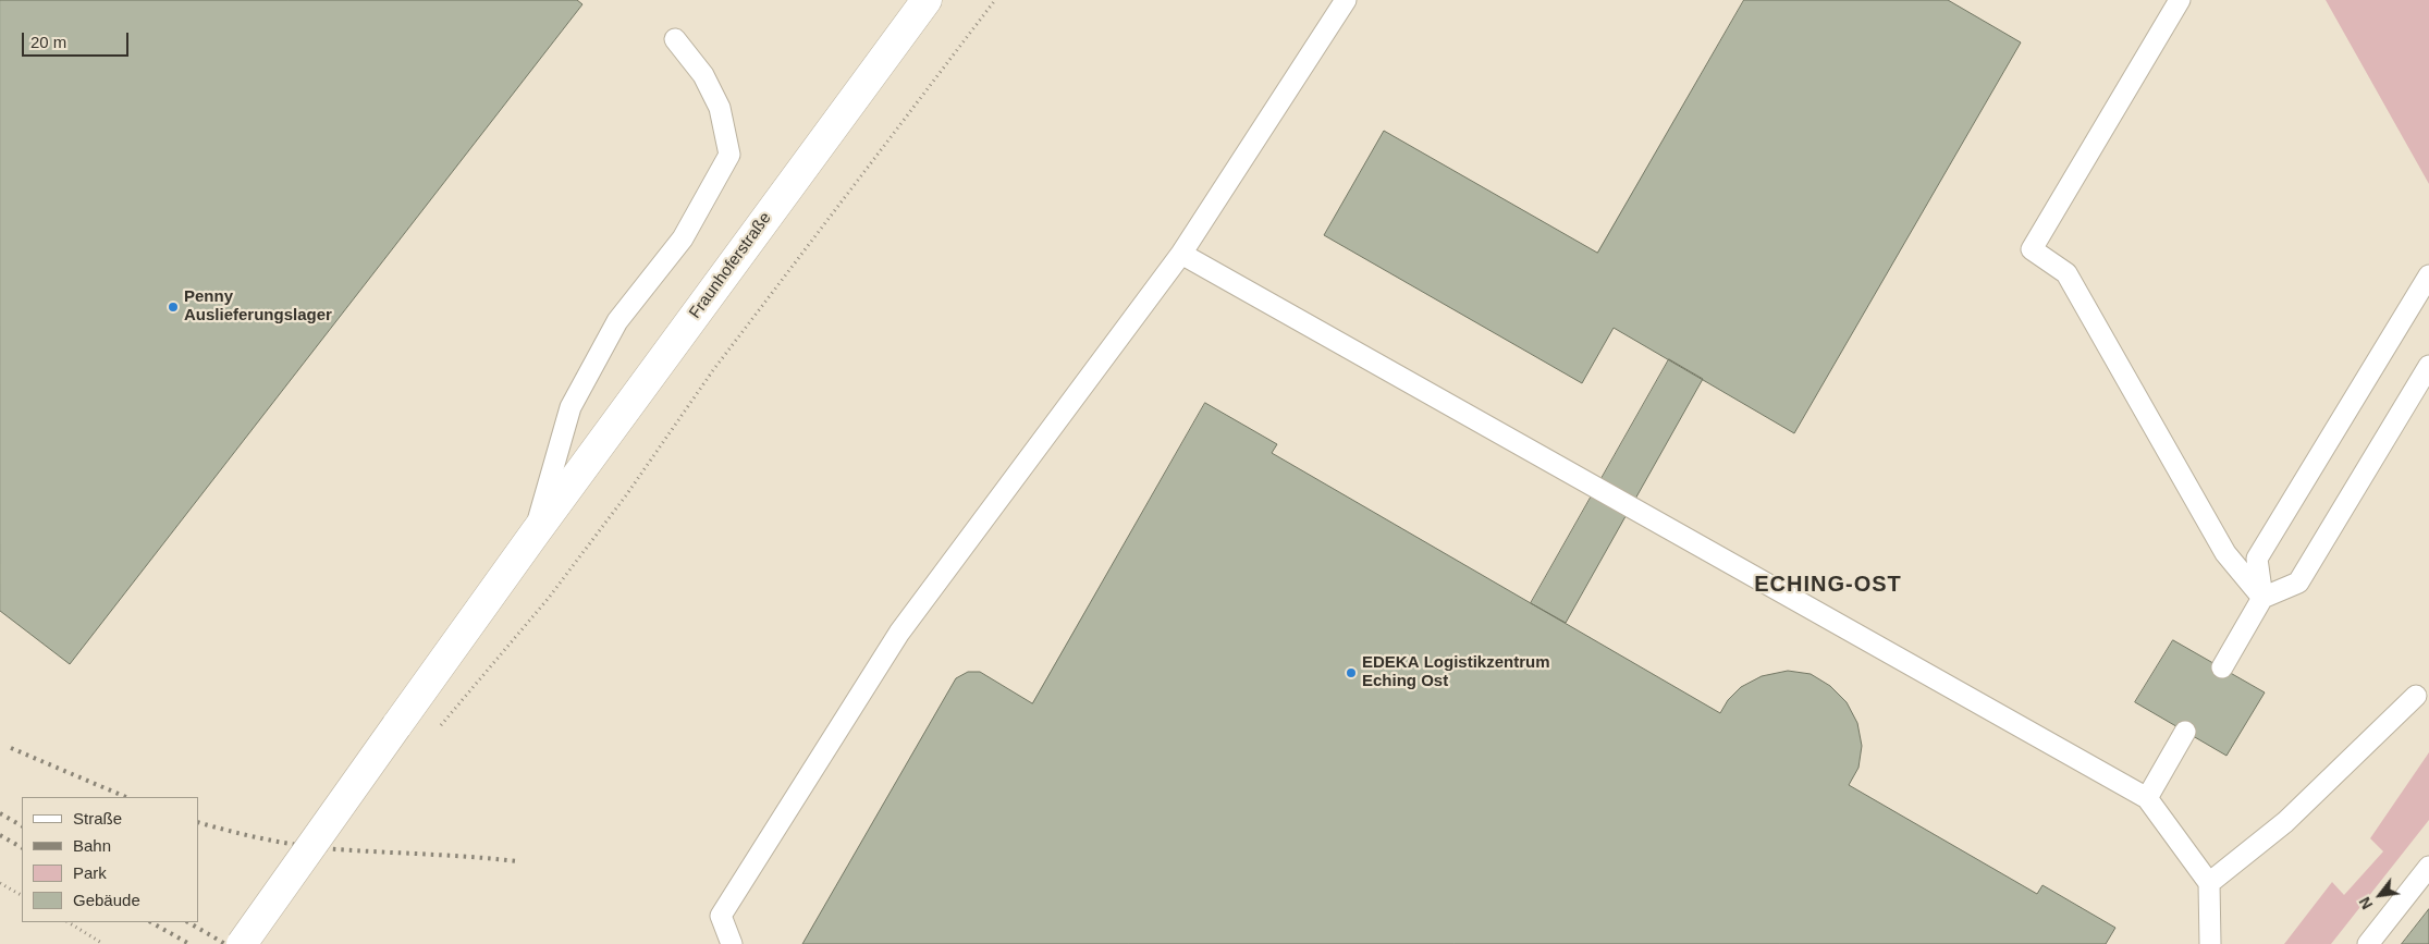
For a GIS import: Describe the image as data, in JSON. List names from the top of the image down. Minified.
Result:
{"streets":{"main road":["Fraunhoferstraße"]},"districts":["ECHING-OST"],"places":["Penny Auslieferungslager","EDEKA Logistikzentrum Eching Ost"],"legend":["Straße","Bahn","Park","Gebäude"],"scale_bar":"20 m","north":"bottom left"}
